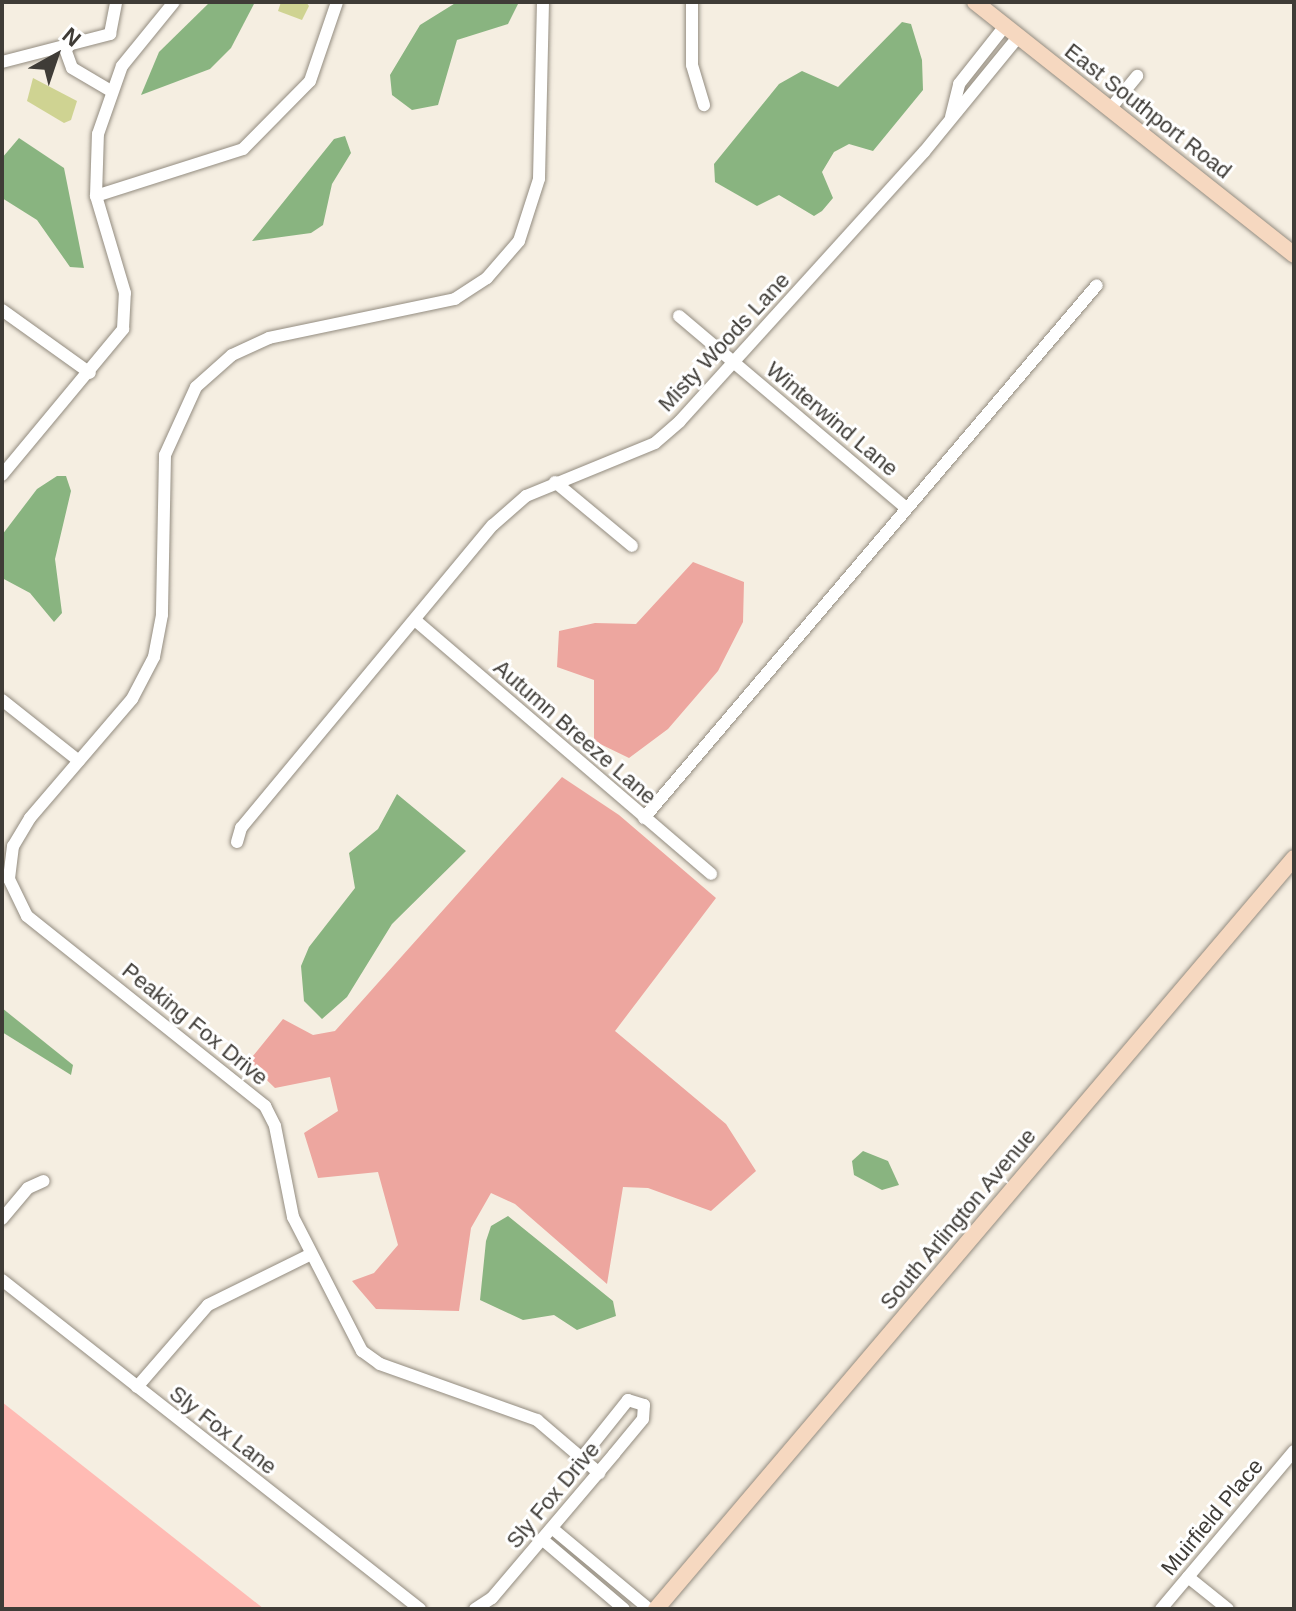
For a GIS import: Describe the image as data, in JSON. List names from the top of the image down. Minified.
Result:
{"streets":{"street":["East Southport Road","Misty Woods Lane","Winterwind Lane","Autumn Breeze Lane","Peaking Fox Drive","South Arlington Avenue","Sly Fox Lane","Sly Fox Drive","Muirfield Place"]},"crossings":[["East Southport Road","Misty Woods Lane"],["Misty Woods Lane","Winterwind Lane"],["Misty Woods Lane","Autumn Breeze Lane"],["Peaking Fox Drive","Sly Fox Drive"]],"north":"top right"}
